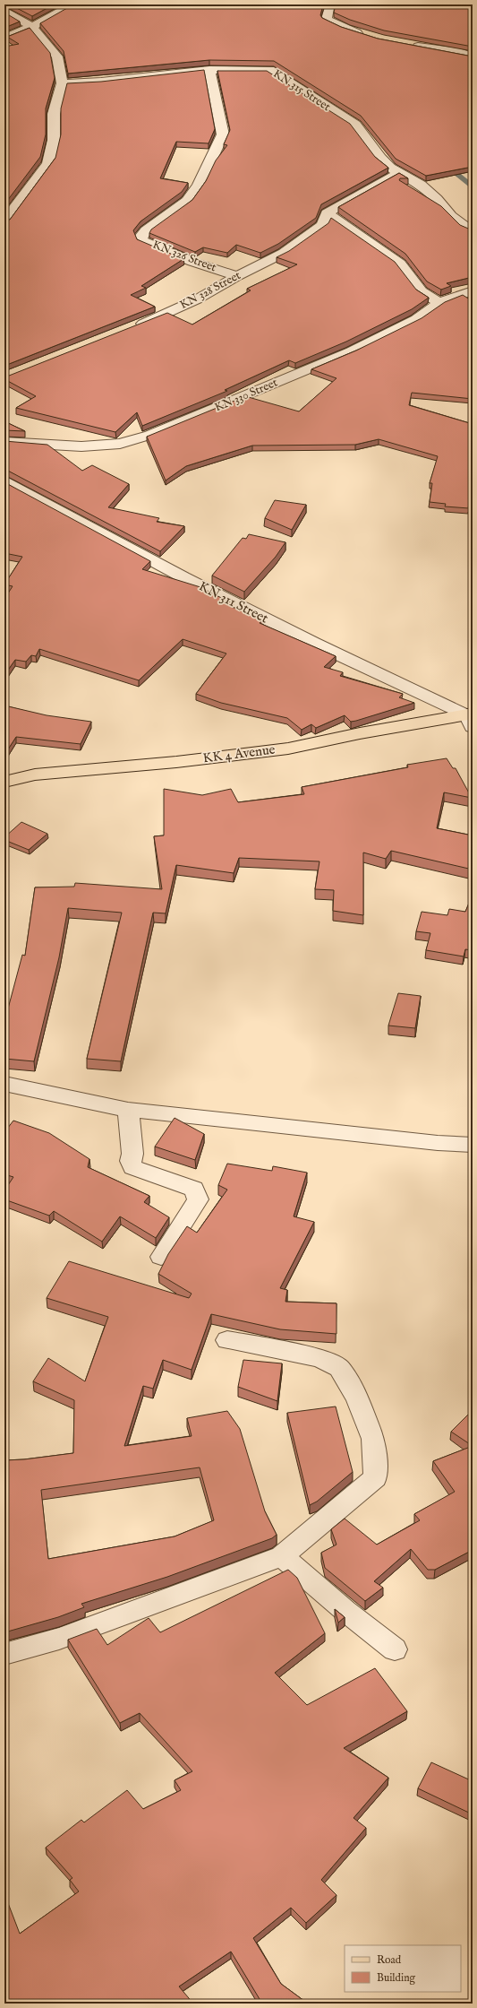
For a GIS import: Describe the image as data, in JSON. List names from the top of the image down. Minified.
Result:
{"streets":{"main road":["KK 4 Avenue"],"street":["KN 315 Street","KN 326 Street","KN 328 Street","KN 330 Street","KN 311 Street"]},"crossings":[["KN 315 Street","KN 326 Street"],["KN 326 Street","KN 328 Street"],["KN 311 Street","KK 4 Avenue"]],"legend":["Road","Building"]}
